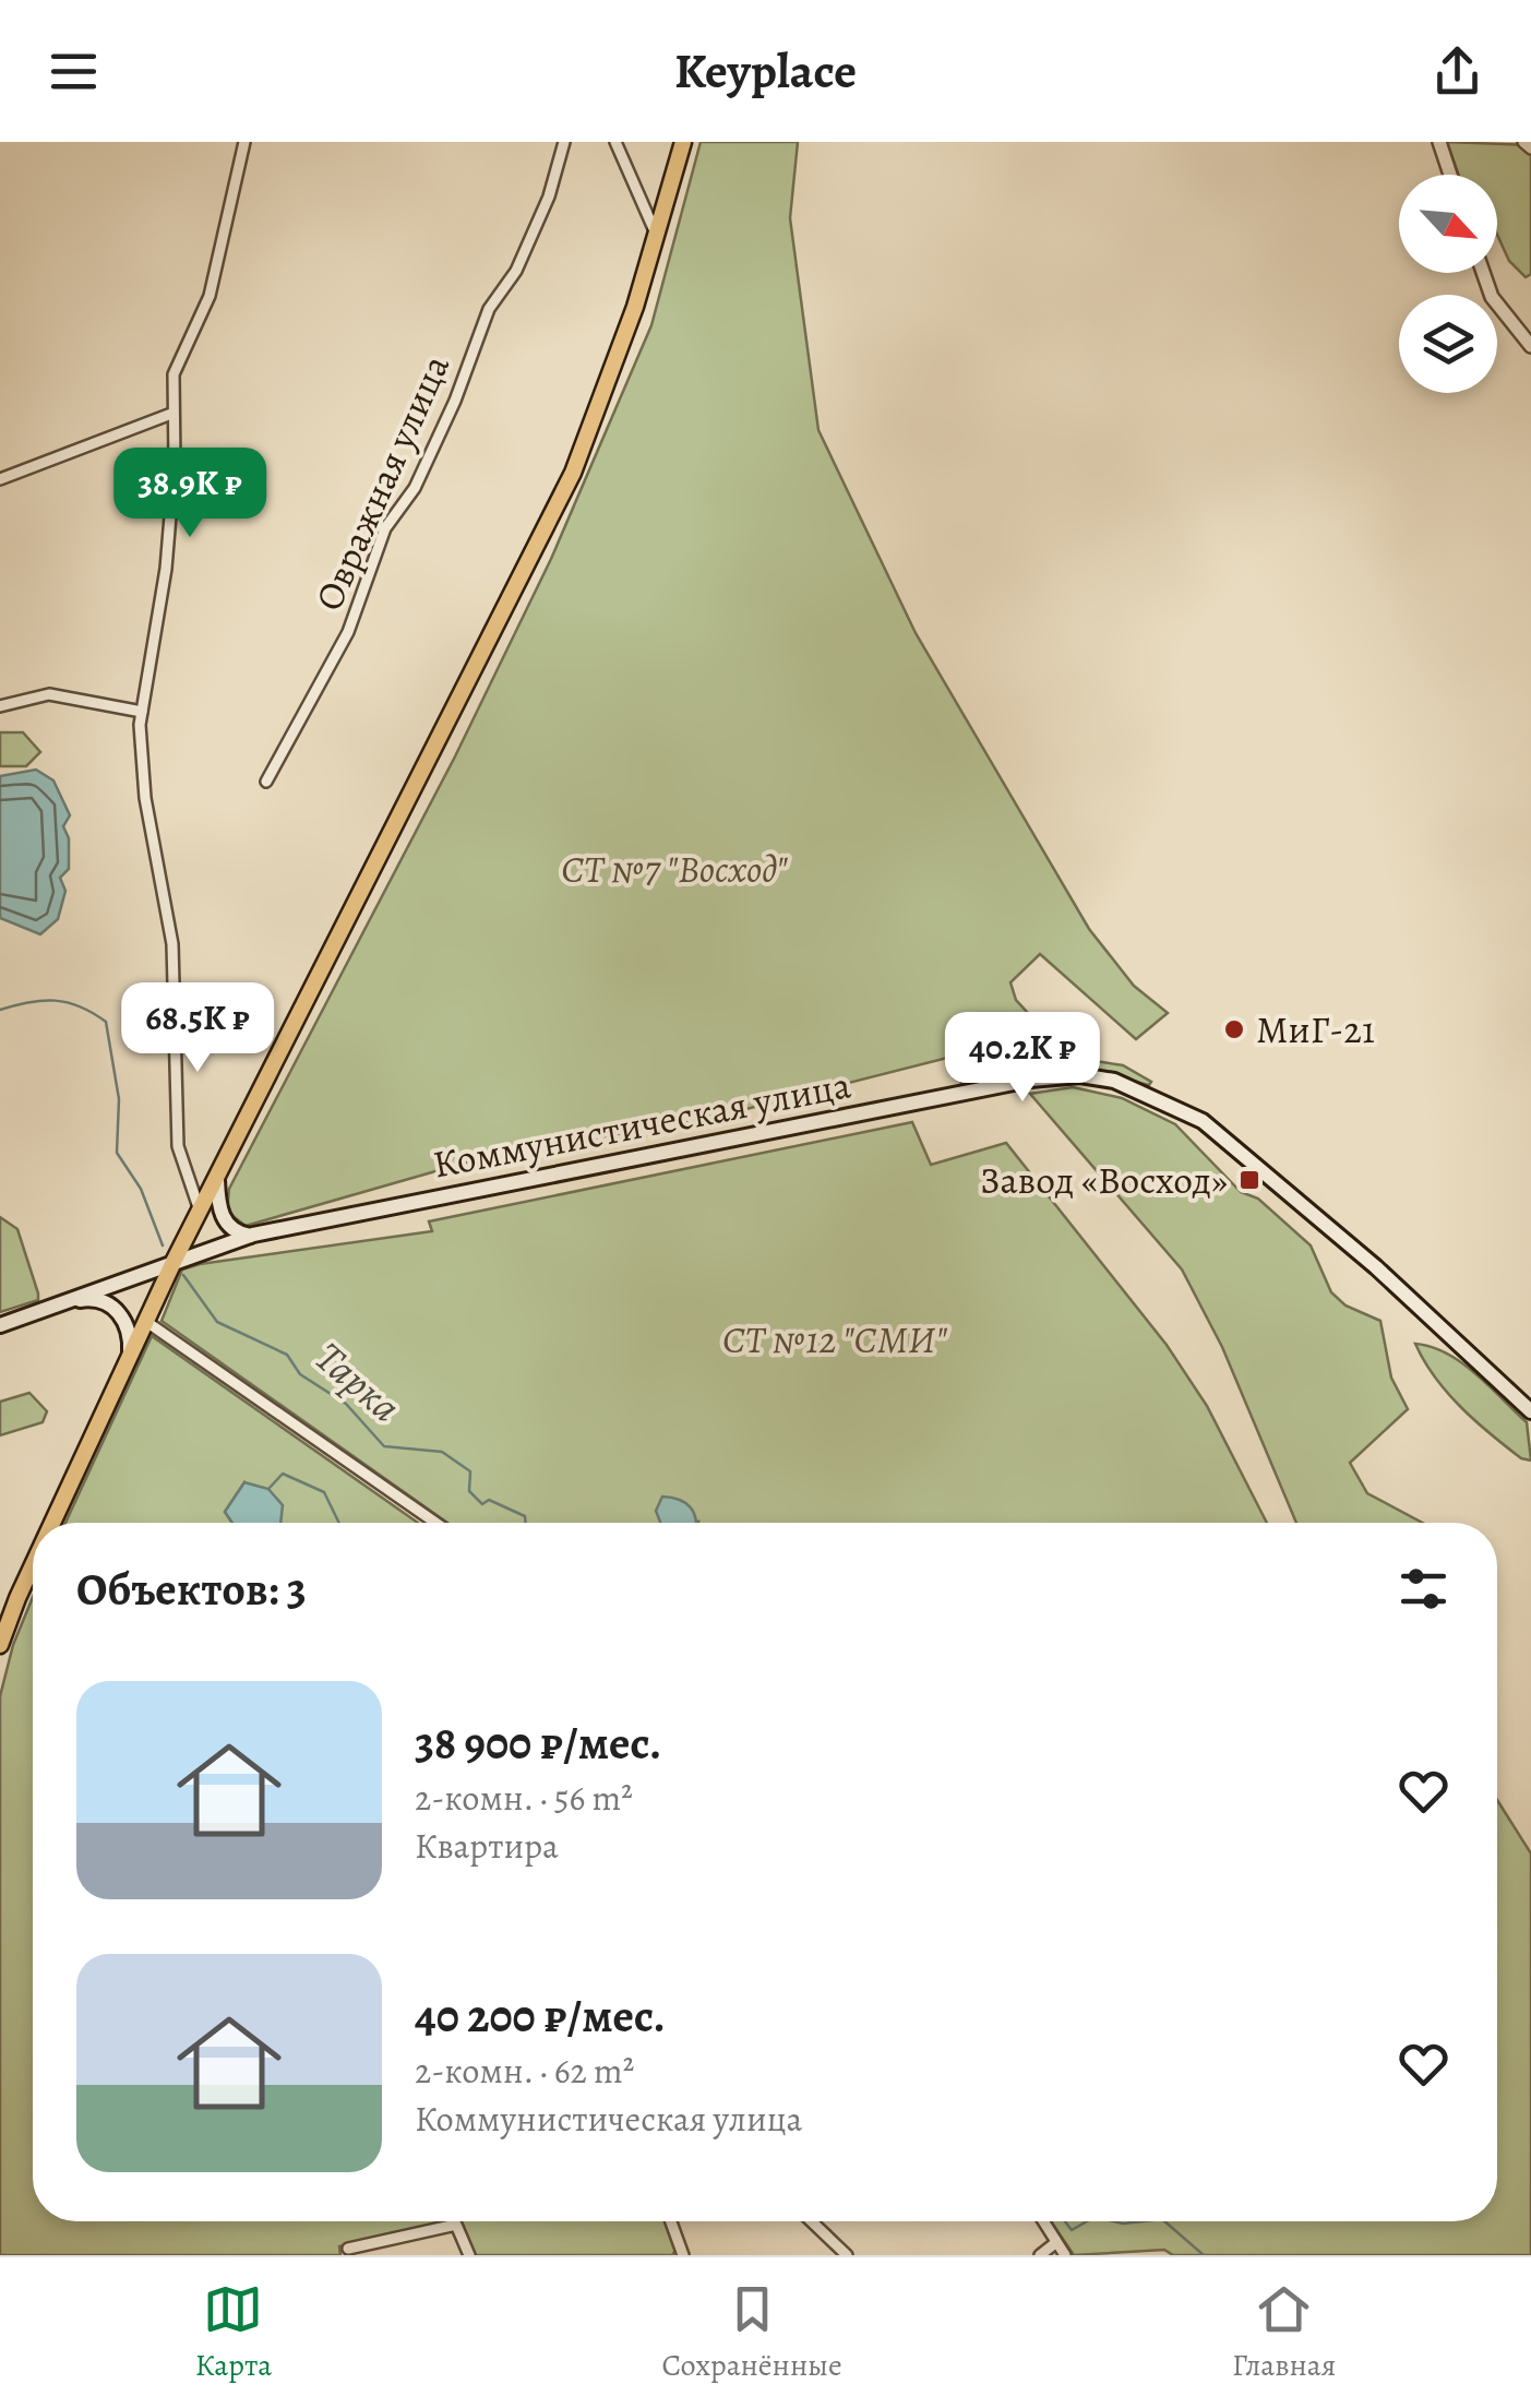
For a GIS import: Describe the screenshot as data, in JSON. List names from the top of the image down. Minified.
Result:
{"streets":{"main road":["Коммунистическая улица"],"street":["Овражная улица"]},"water":["Тарка"],"parks":["СТ №7 \"Восход\"","СТ №12 \"СМИ\""],"places":{"other":["МиГ-21"],"transit":["Завод «Восход»"]},"north":"bottom right","page":{"header":"Keyplace","price":["38.9K ₽","68.5K ₽","40.2K ₽"],"heading":"Объектов: 3","list":[{"name":"38 900 ₽/мес.","note":"2-комн. · 56 m² · Квартира"},{"name":"40 200 ₽/мес.","note":"2-комн. · 62 m² · Коммунистическая улица"}],"tabs":["Карта","Сохранённые","Главная"]}}
